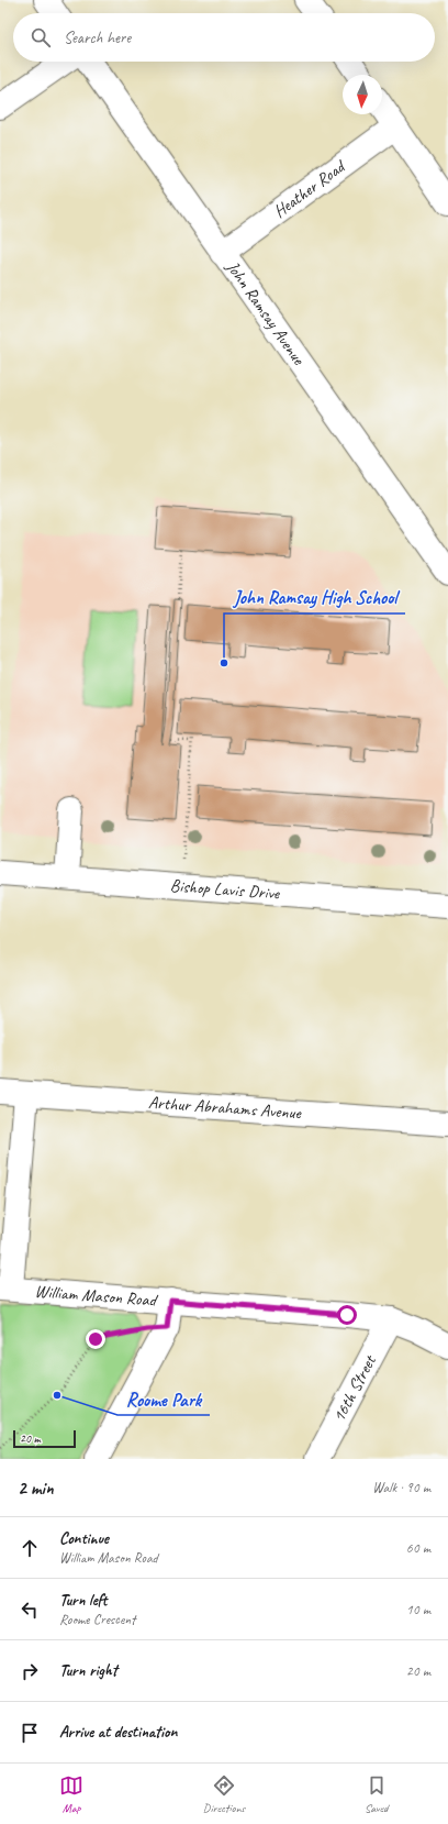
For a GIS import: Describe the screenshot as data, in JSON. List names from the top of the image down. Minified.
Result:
{"streets":{"street":["Heather Road","John Ramsay Avenue","Bishop Lavis Drive","Arthur Abrahams Avenue","William Mason Road","16th Street"]},"crossings":[["Heather Road","John Ramsay Avenue"],["William Mason Road","16th Street"]],"places":["John Ramsay High School","Roome Park"],"scale_bar":"20 m","north":"bottom","page":{"search":"Search here","scale":"20 m","heading":["2 min","Walk · 90 m"],"list":[["Continue","William Mason Road","60 m"],["Turn left","Roome Crescent","10 m"],["Turn right","20 m"],"Arrive at destination"],"nav":["Map","Directions","Saved"]}}
